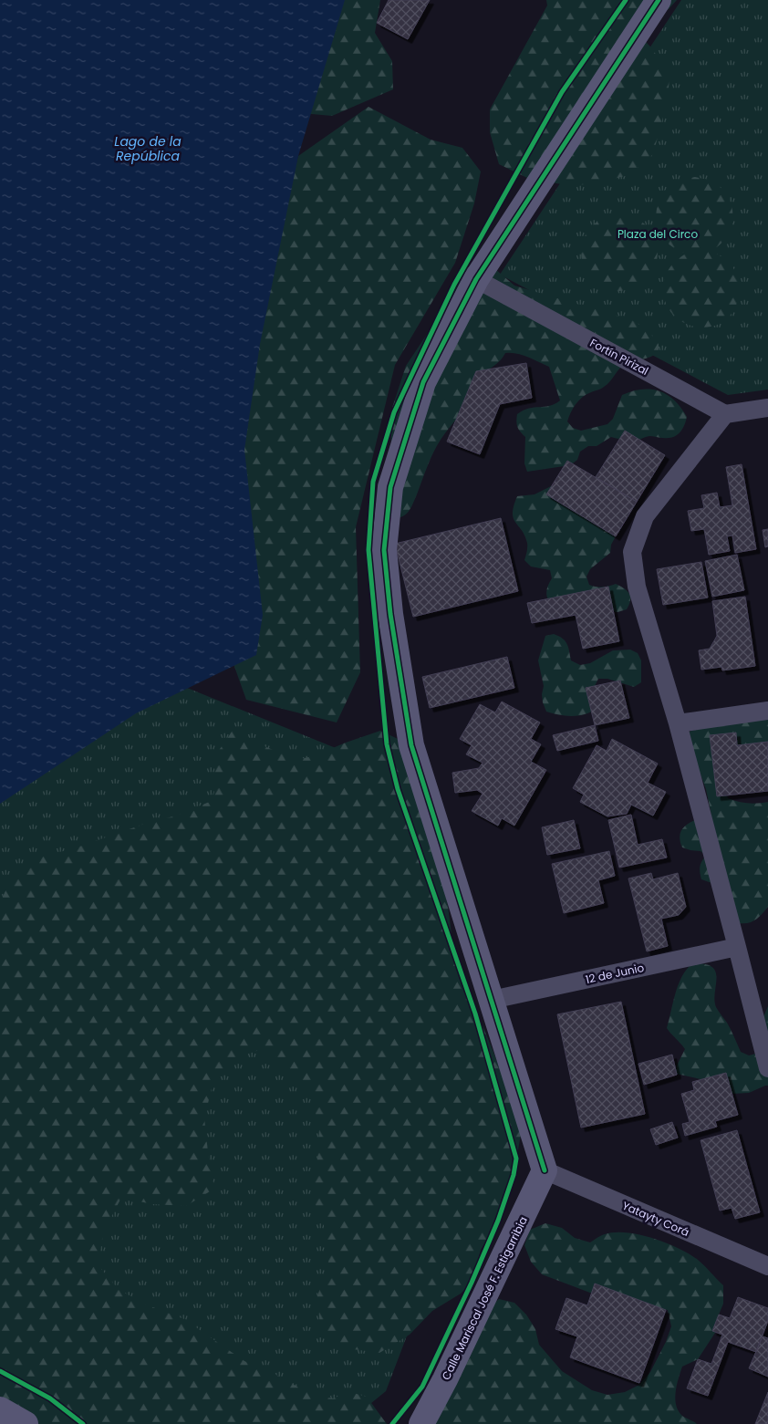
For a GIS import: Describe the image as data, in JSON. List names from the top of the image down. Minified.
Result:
{"streets":{"street":["Fortín Pirizal","12 de Junio","Yatayty Corá","Calle Mariscal José F. Estigarribia"]},"crossings":[["Yatayty Corá","Calle Mariscal José F. Estigarribia"]],"water":["Lago de la República"],"parks":["Plaza del Circo"]}
